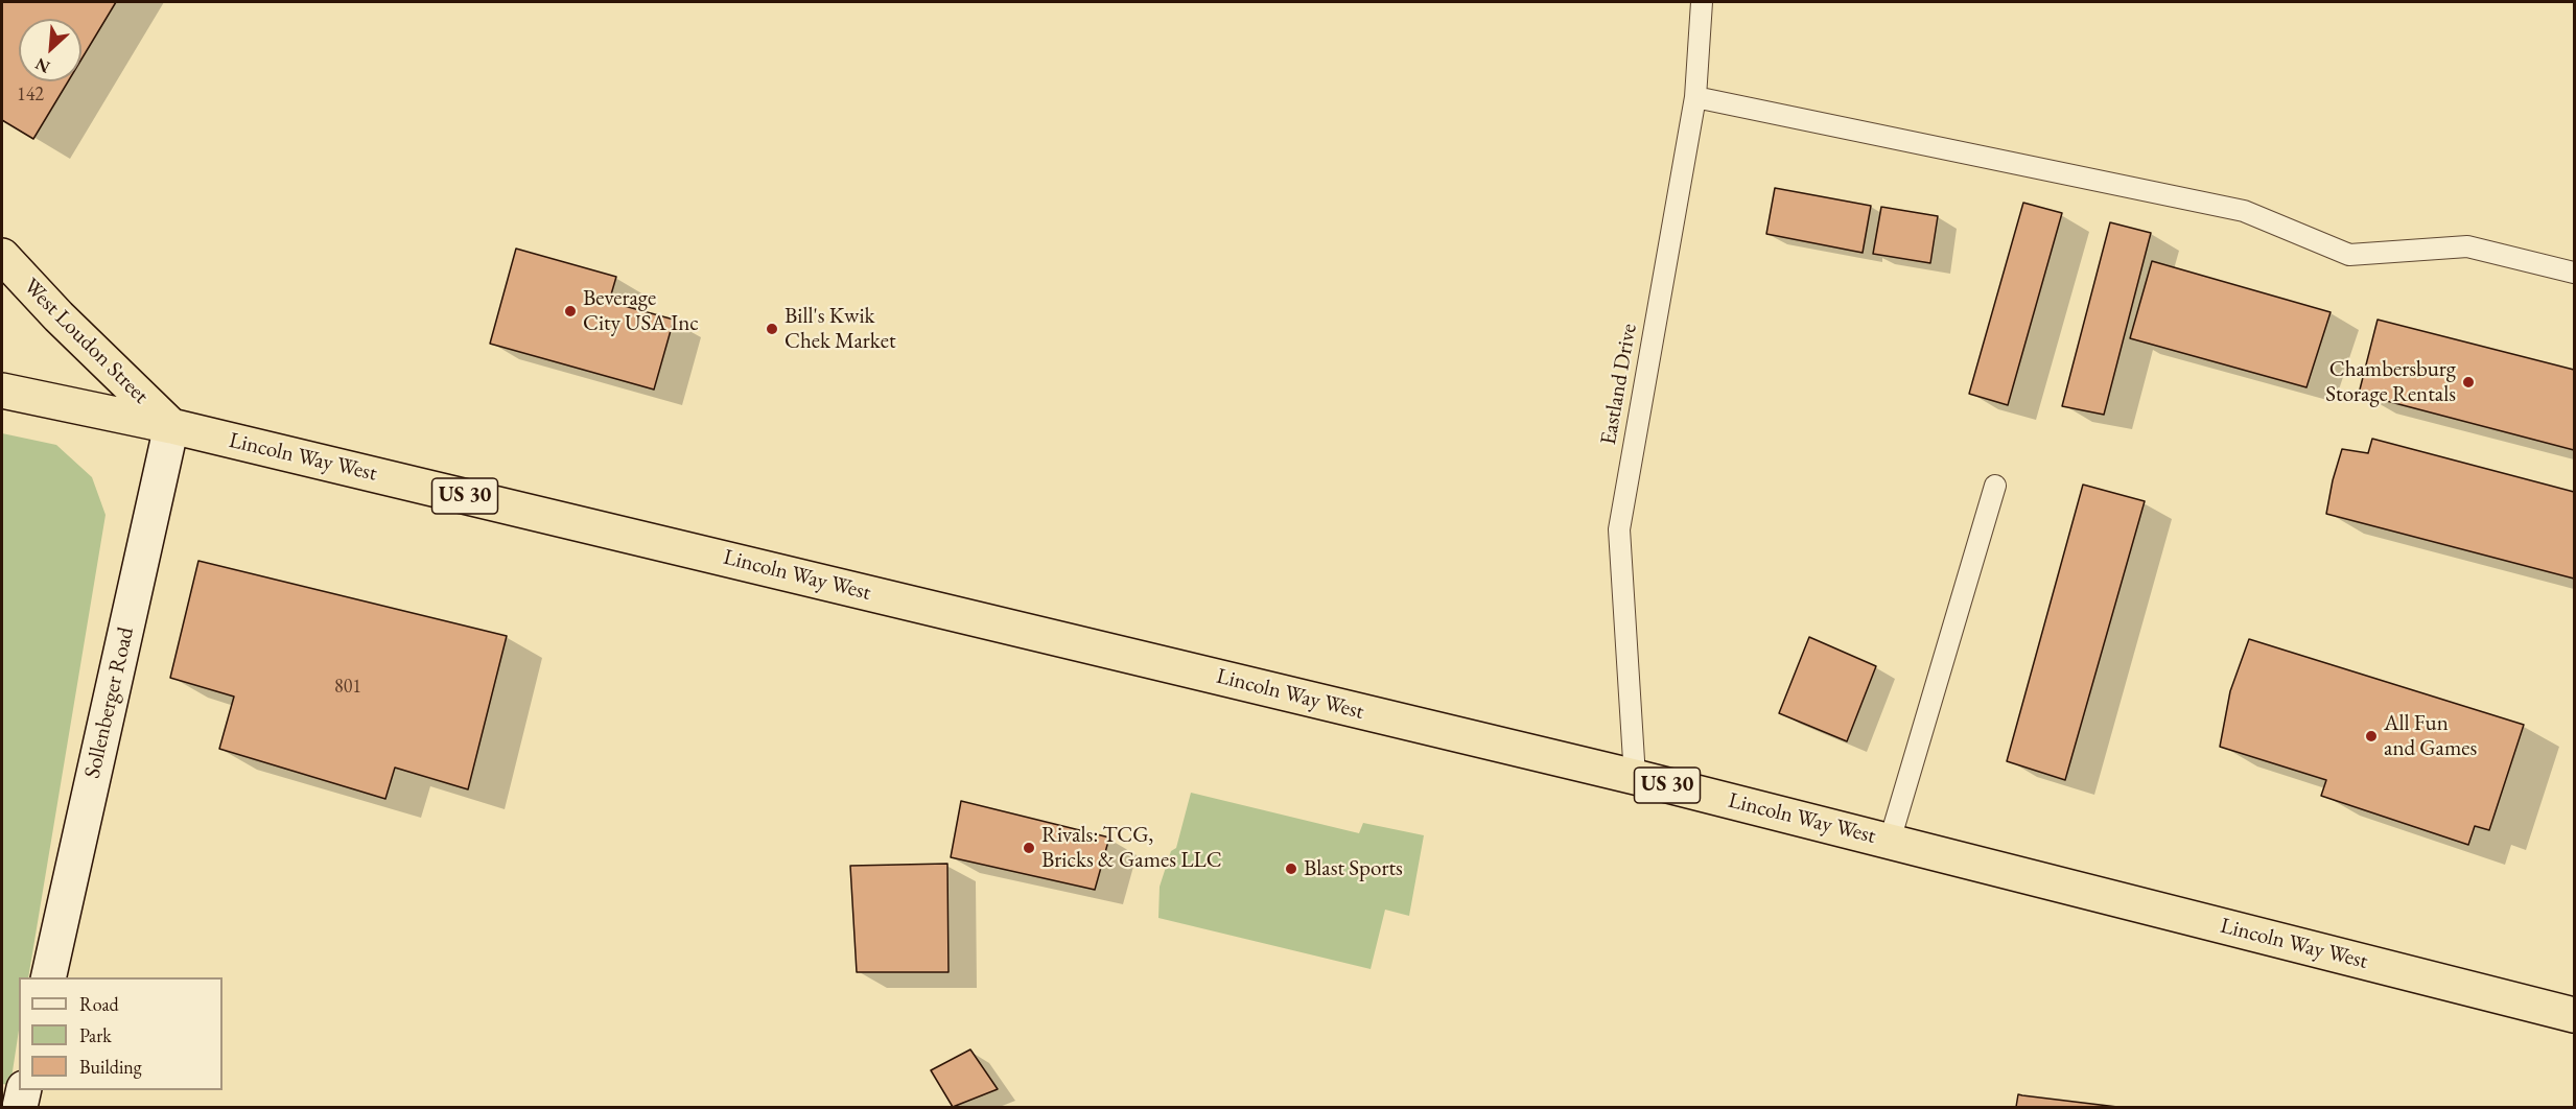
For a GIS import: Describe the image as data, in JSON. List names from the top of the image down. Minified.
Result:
{"streets":{"highway":["West Loudon Street","Lincoln Way West","US 30"],"street":["Sollenberger Road"],"lane":["Eastland Drive"]},"crossings":[["West Loudon Street","Lincoln Way West"],["West Loudon Street","Sollenberger Road"],["Eastland Drive","Lincoln Way West"],["Lincoln Way West","Sollenberger Road"]],"places":["Beverage City USA Inc","Bill's Kwik Chek Market","Chambersburg Storage Rentals","All Fun and Games","Rivals: TCG, Bricks & Games LLC","Blast Sports"],"house_numbers":["142","801"],"legend":["Road","Park","Building"],"north":"bottom left"}
